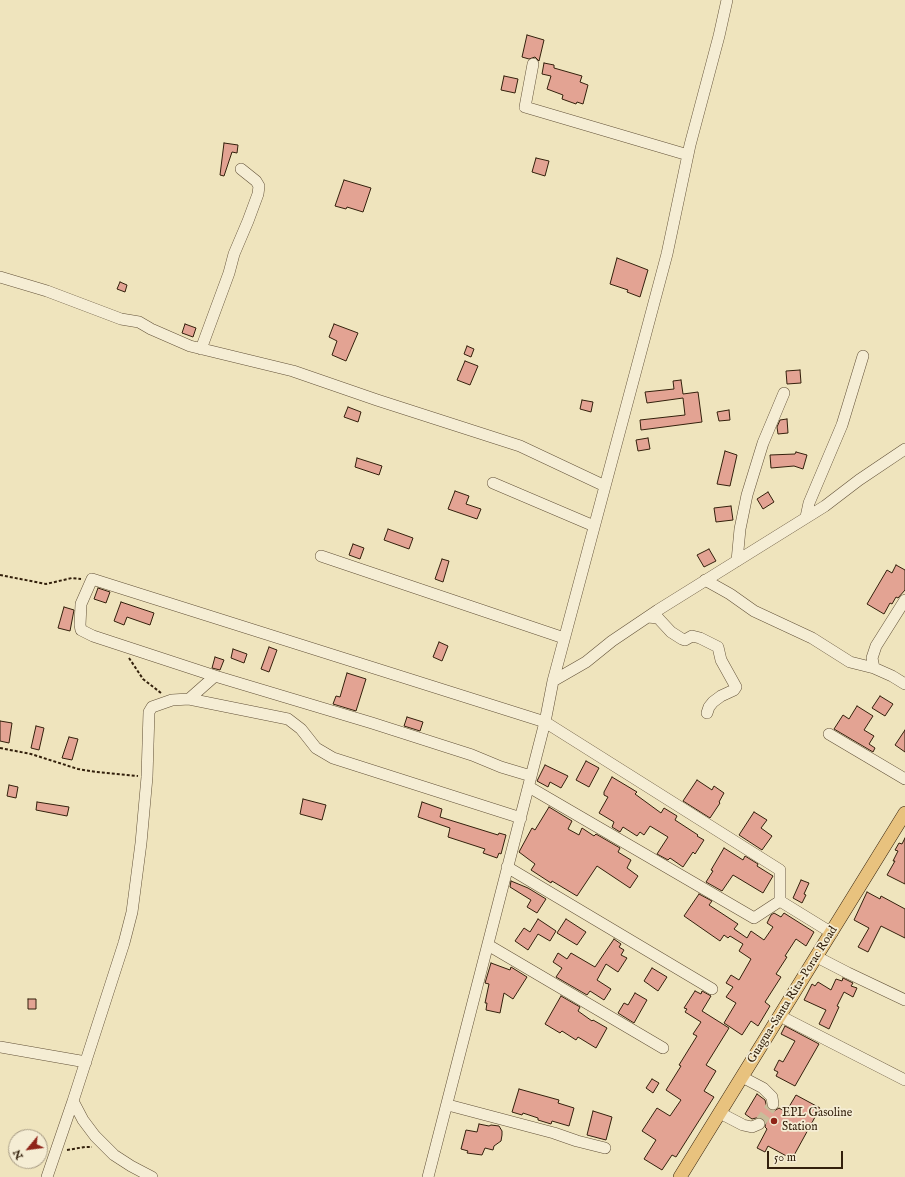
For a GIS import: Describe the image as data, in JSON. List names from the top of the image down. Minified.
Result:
{"streets":{"main road":["Guagua-Santa Rita-Porac Road"]},"places":["EPL Gasoline Station"],"scale_bar":"50 m","north":"bottom left"}
